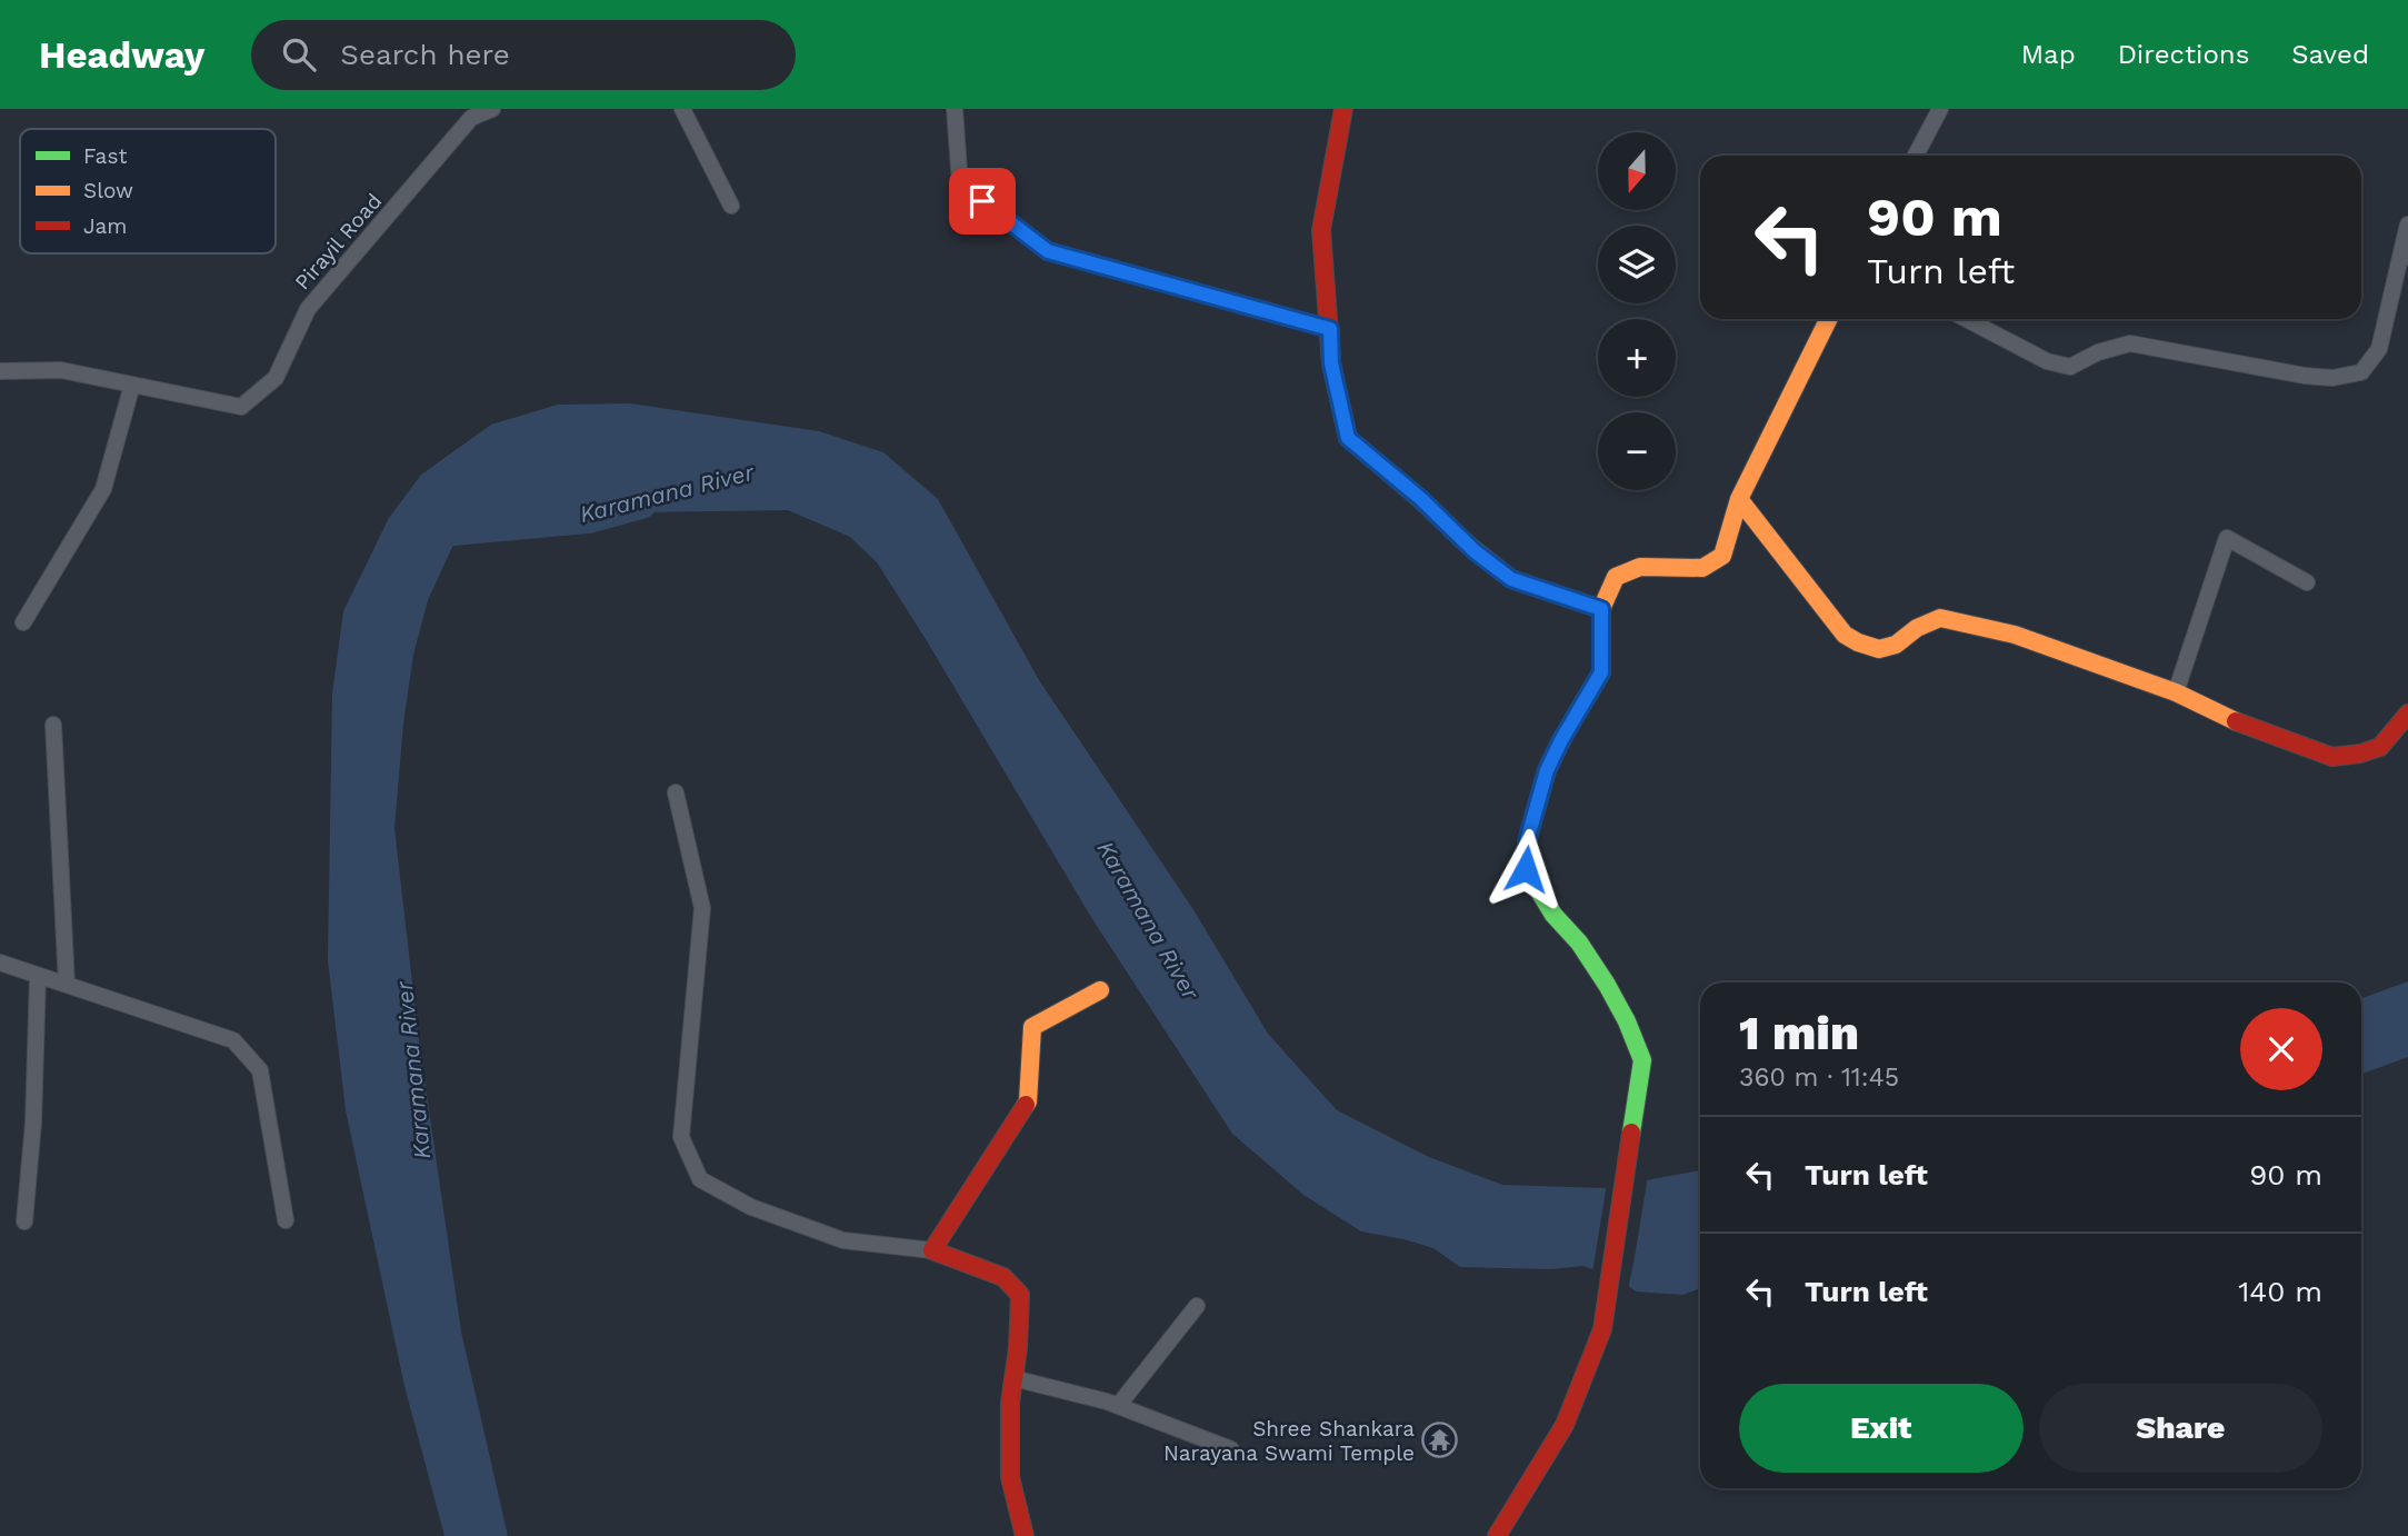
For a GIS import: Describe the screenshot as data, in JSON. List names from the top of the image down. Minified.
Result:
{"streets":{"street":["Pirayil Road"]},"water":["Karamana River"],"places":{"temple":["Shree Shankara Narayana Swami Temple"]},"legend":["Fast","Slow","Jam"],"north":"bottom","page":{"header":"Headway","search":"Search here","nav":["Map","Directions","Saved"],"map_buttons":["+","−"],"turn":["90 m","Turn left"],"heading":["1 min","360 m · 11:45"],"list":[{"name":"Turn left","value":"90 m"},{"name":"Turn left","value":"140 m"}],"buttons":["Exit","Share"]}}
